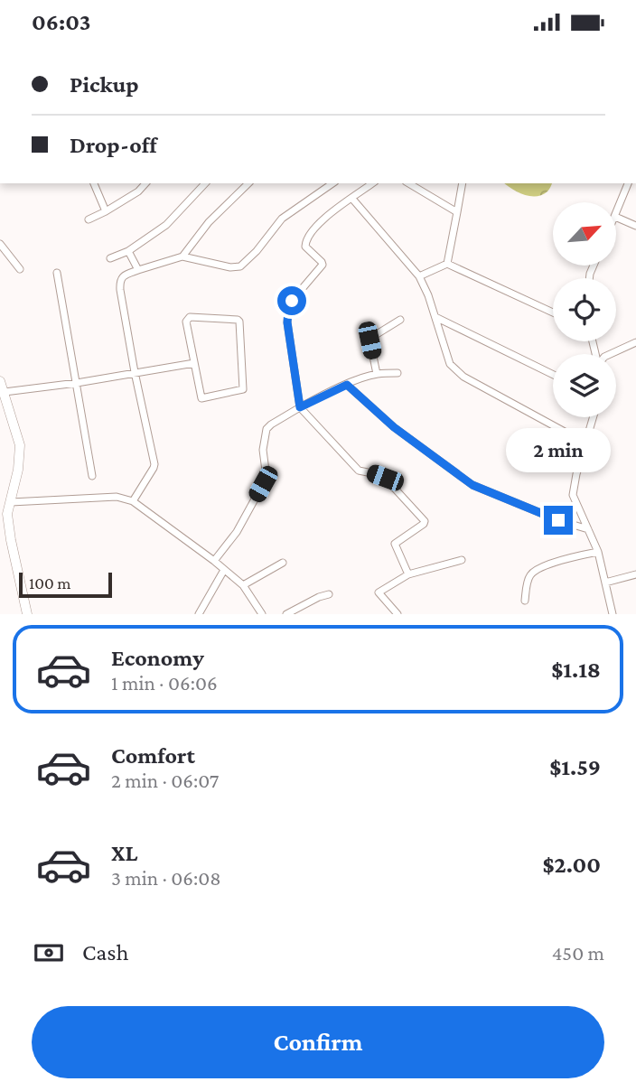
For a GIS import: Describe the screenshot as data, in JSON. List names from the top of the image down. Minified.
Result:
{"scale_bar":"100 m","north":"top right","page":{"status":"06:03","banner":["Pickup","Drop-off"],"bubble":"2 min","scale":"100 m","list":[{"name":"Economy","note":"1 min · 06:06","value":"$1.18"},{"name":"Comfort","note":"2 min · 06:07","value":"$1.59"},{"name":"XL","note":"3 min · 06:08","value":"$2.00"}],"pay":["Cash","450 m"],"buttons":"Confirm"}}
